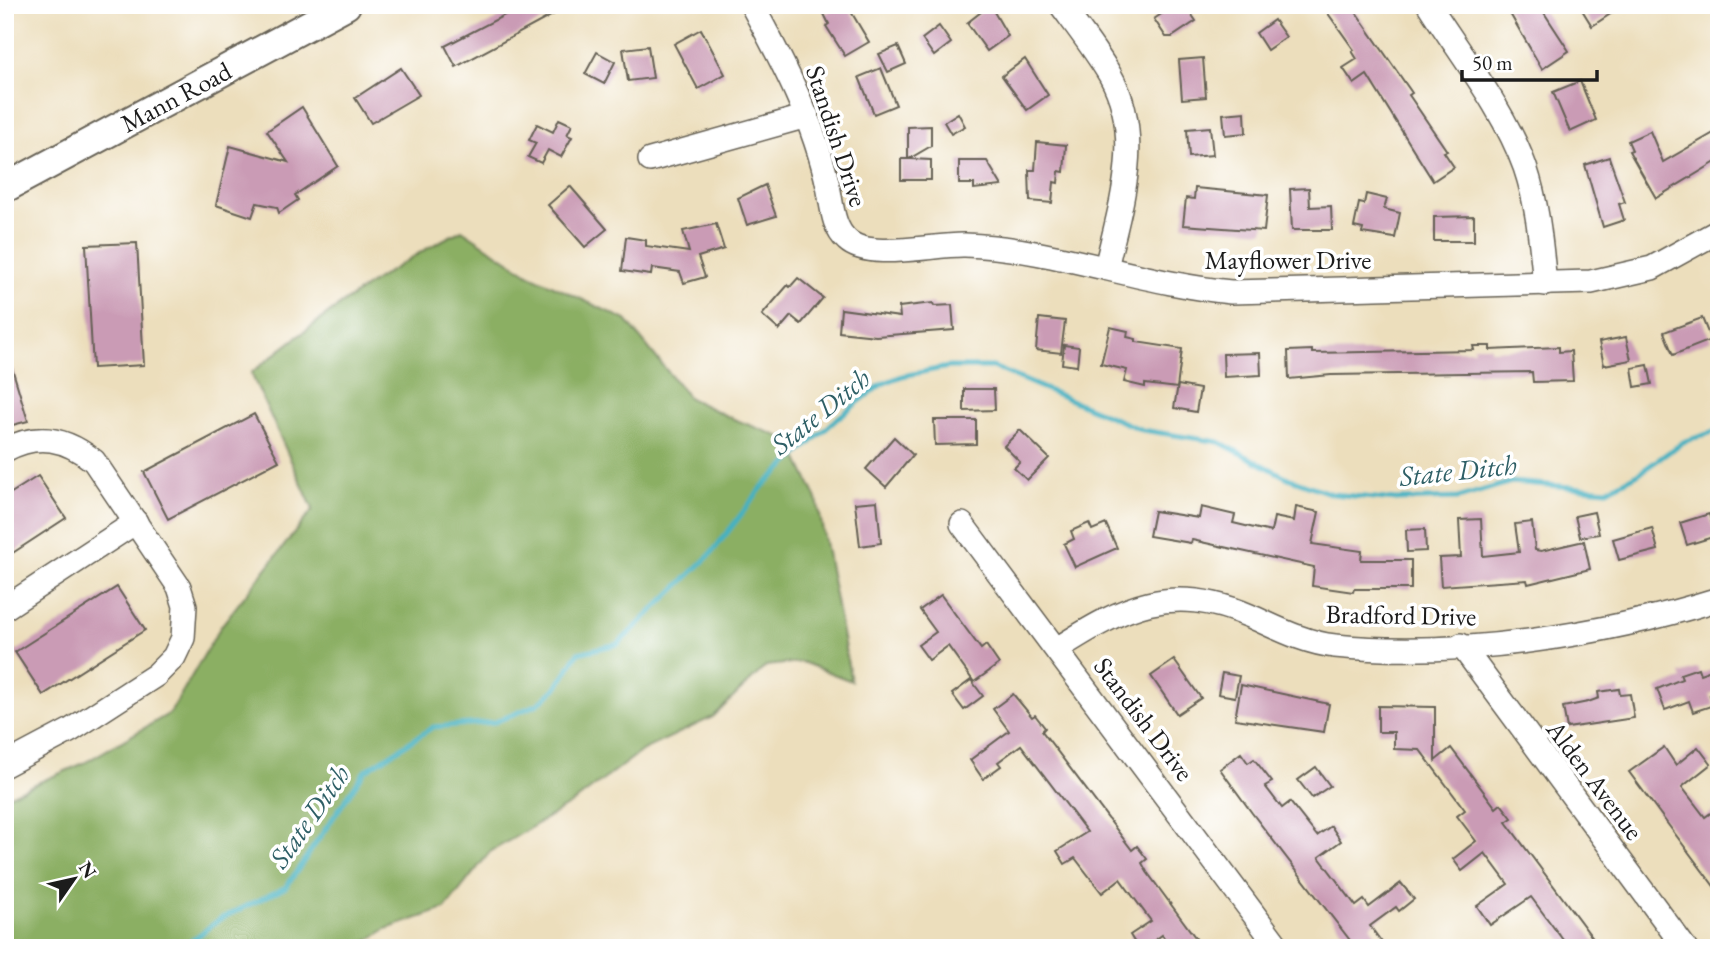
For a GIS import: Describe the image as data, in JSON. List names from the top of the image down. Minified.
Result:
{"streets":{"main road":["Mann Road"],"street":["Standish Drive","Mayflower Drive","Bradford Drive","Alden Avenue"]},"crossings":[["Standish Drive","Mayflower Drive"],["Standish Drive","Bradford Drive"],["Bradford Drive","Alden Avenue"]],"water":["State Ditch"],"scale_bar":"50 m","north":"top right"}
